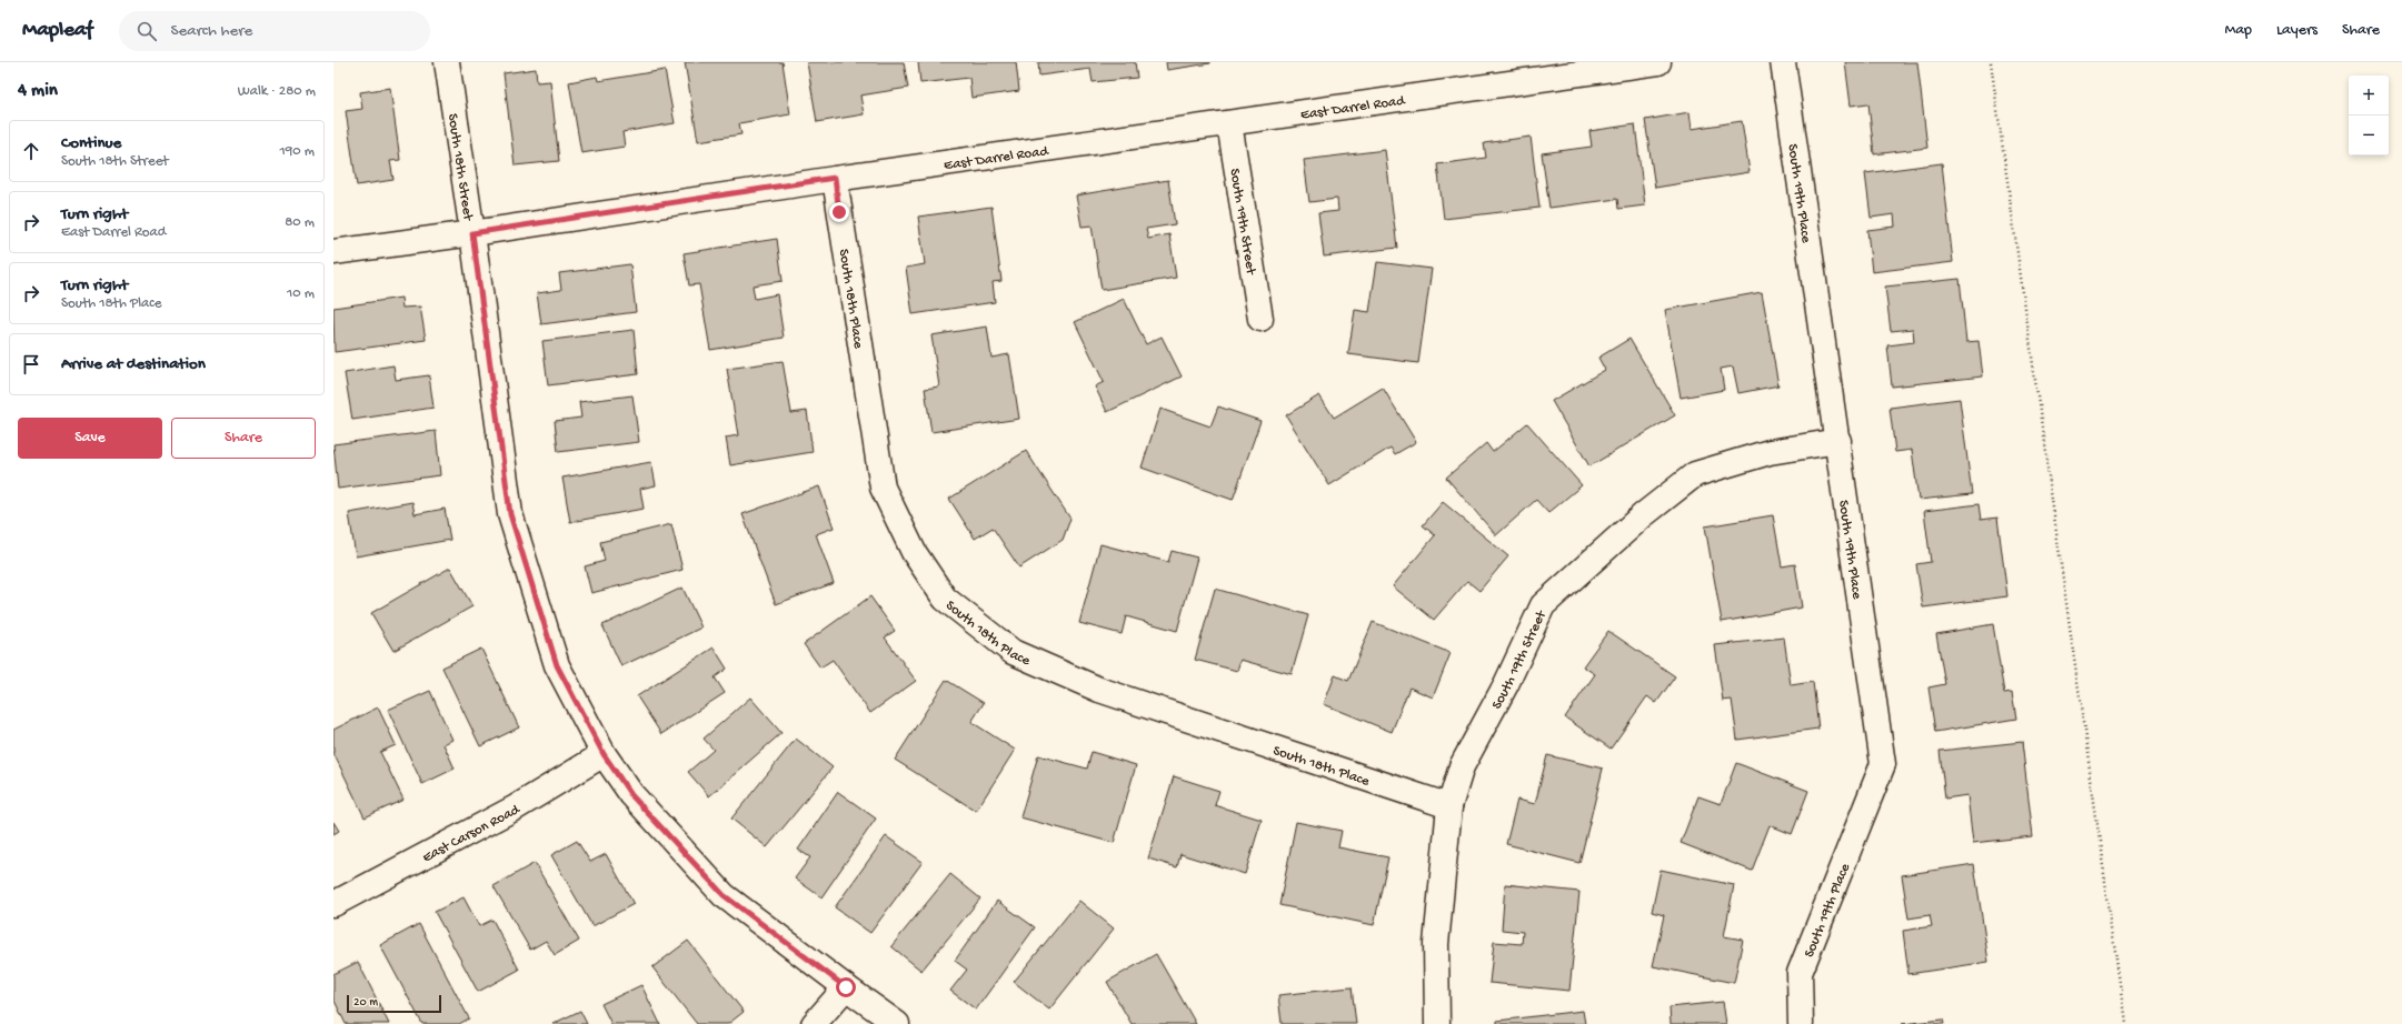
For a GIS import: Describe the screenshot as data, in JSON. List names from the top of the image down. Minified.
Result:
{"streets":{"street":["East Darrel Road","South 18th Street","South 19th Place","South 19th Street","South 18th Place","East Carson Road"]},"crossings":[["East Darrel Road","South 18th Street"],["East Darrel Road","South 19th Street"],["East Darrel Road","South 18th Place"],["South 18th Street","East Carson Road"],["South 19th Place","South 19th Street"],["South 19th Street","South 18th Place"]],"scale_bar":"20 m","page":{"header":"Mapleaf","search":"Search here","nav":["Map","Layers","Share"],"heading":["4 min","Walk · 280 m"],"map_buttons":["+","−"],"list":[["Continue","South 18th Street","190 m"],["Turn right","East Darrel Road","80 m"],["Turn right","South 18th Place","10 m"],"Arrive at destination"],"buttons":["Save","Share"],"scale":"20 m"}}
